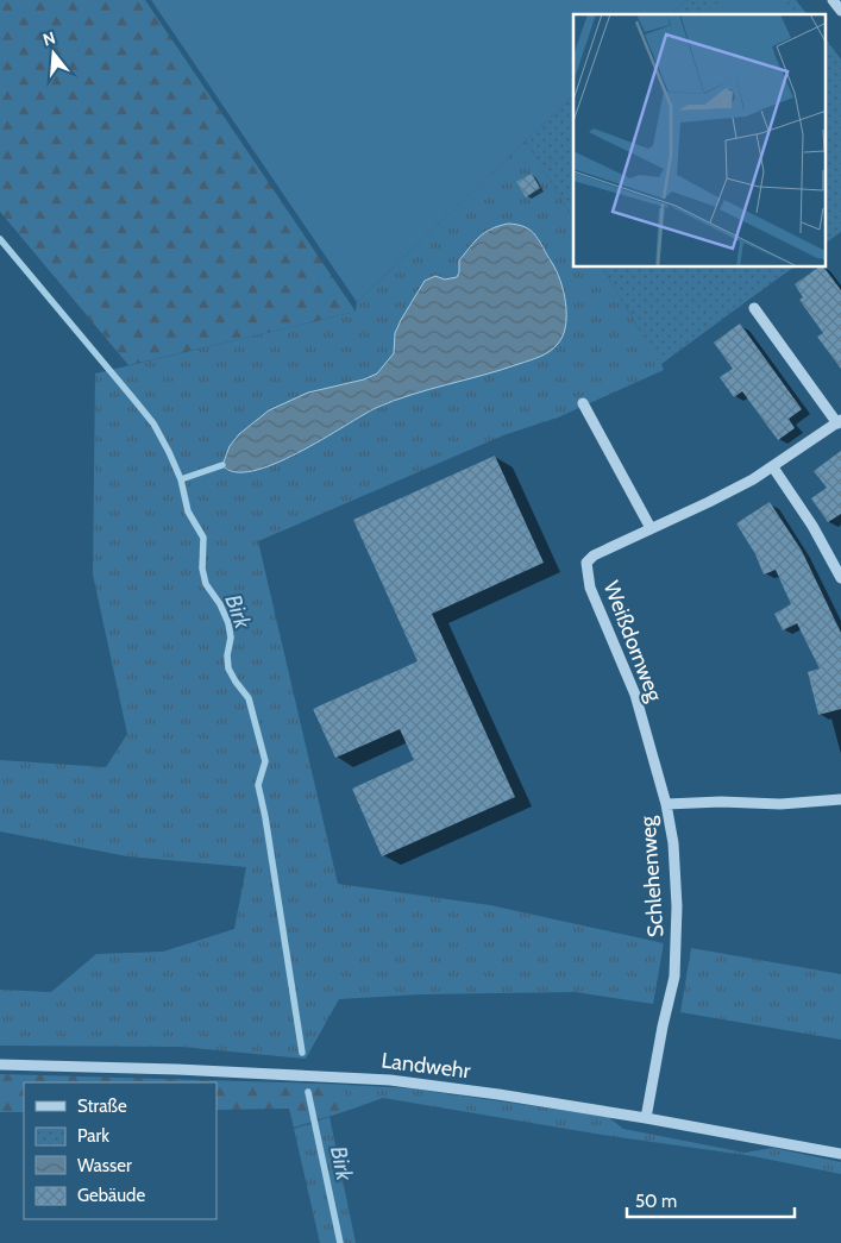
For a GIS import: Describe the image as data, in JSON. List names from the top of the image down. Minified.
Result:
{"streets":{"street":["Weißdornweg","Schlehenweg","Landwehr"]},"crossings":[["Weißdornweg","Schlehenweg"],["Schlehenweg","Landwehr"]],"water":["Birk"],"legend":["Straße","Park","Wasser","Gebäude"],"scale_bar":"50 m","north":"top"}
